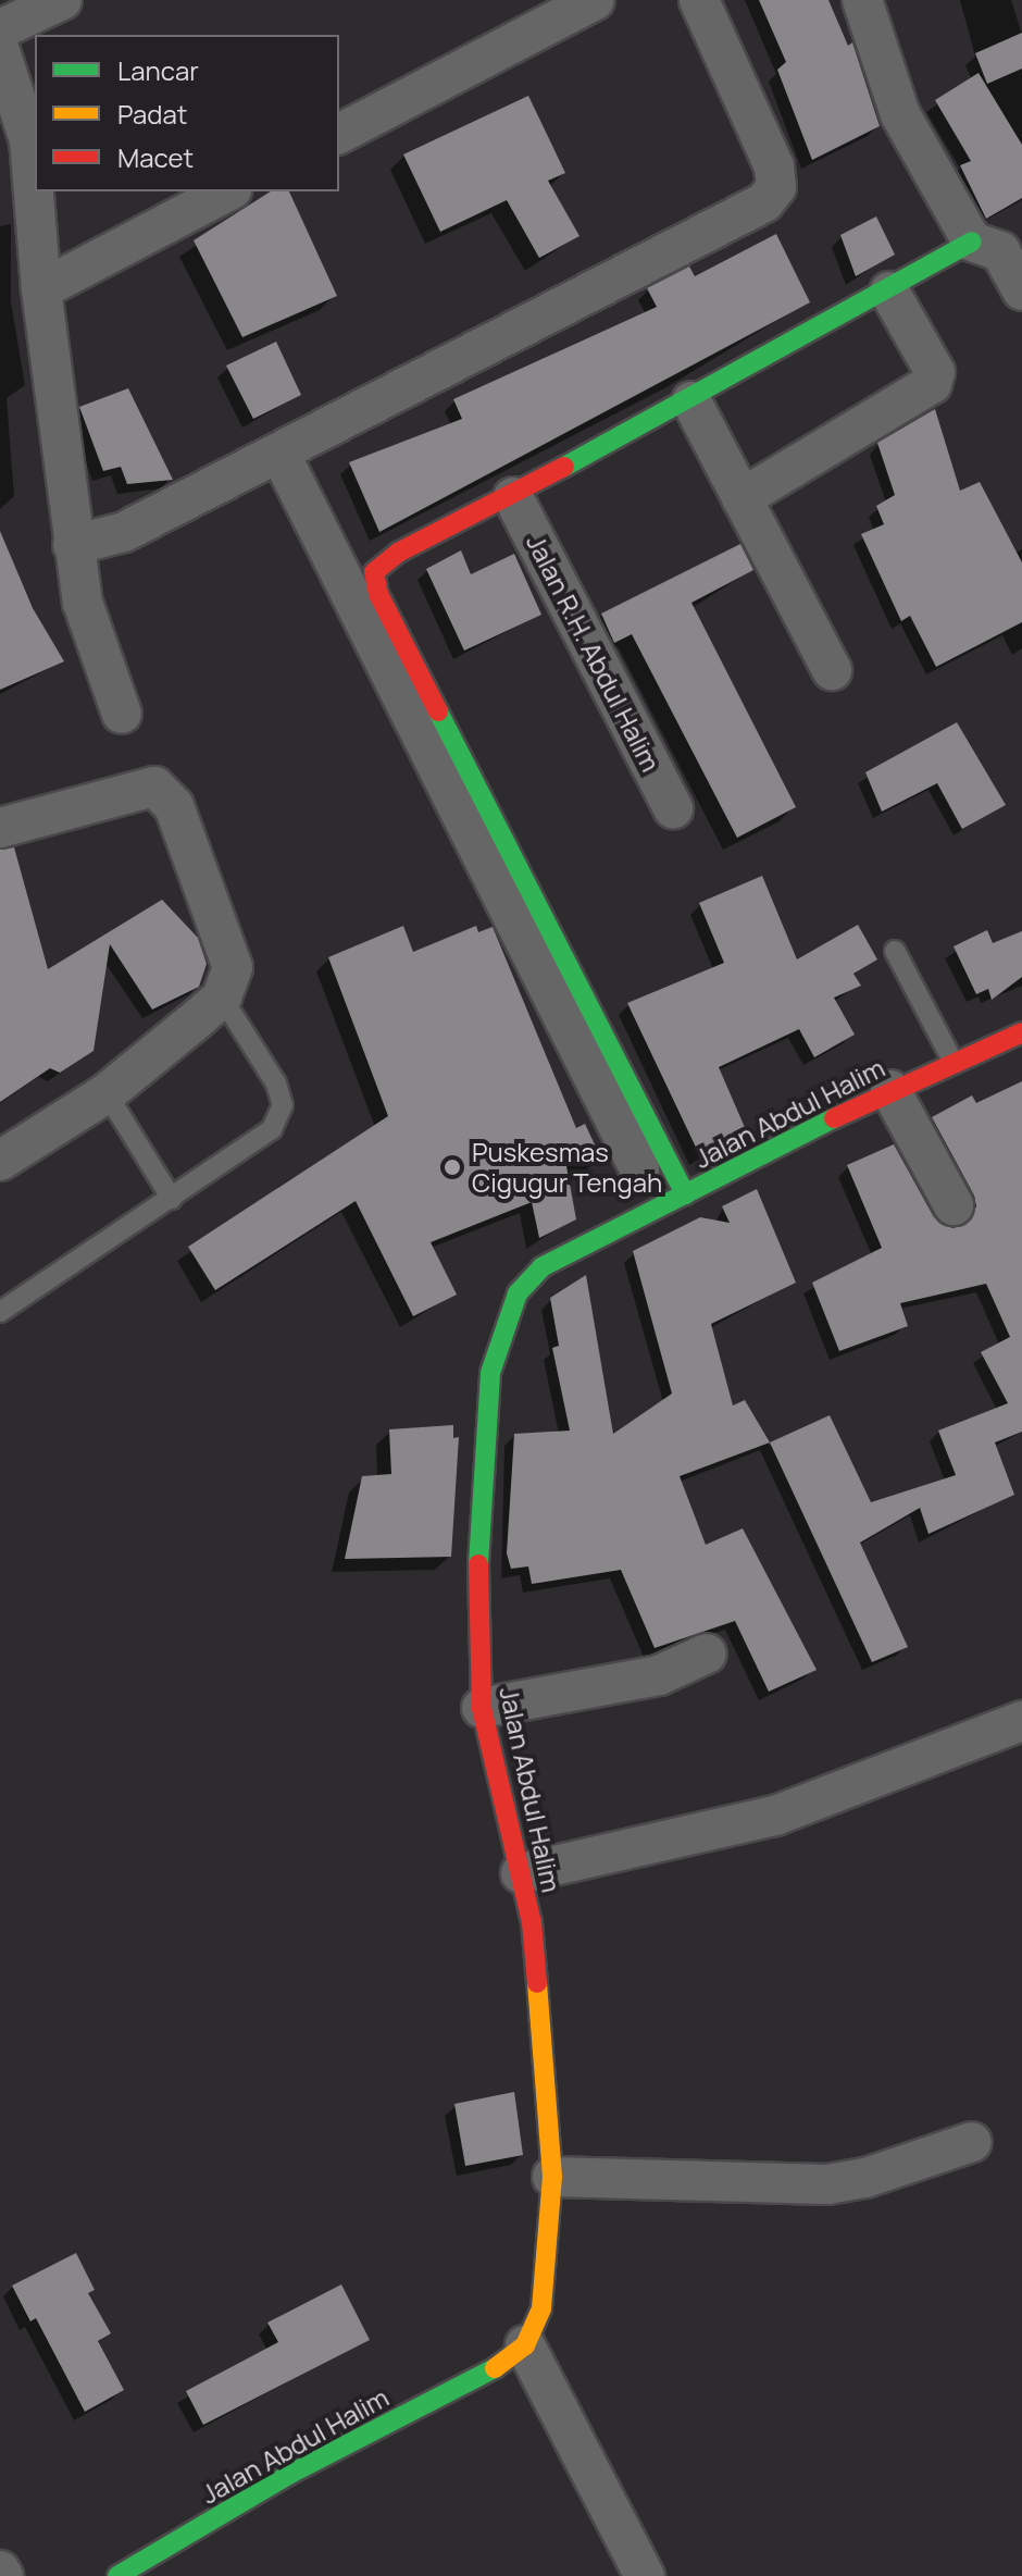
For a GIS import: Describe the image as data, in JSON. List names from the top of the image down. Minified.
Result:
{"streets":{"street":["Jalan R.H. Abdul Halim","Jalan Abdul Halim"]},"places":["Puskesmas Cigugur Tengah"],"legend":["Lancar","Padat","Macet"]}
